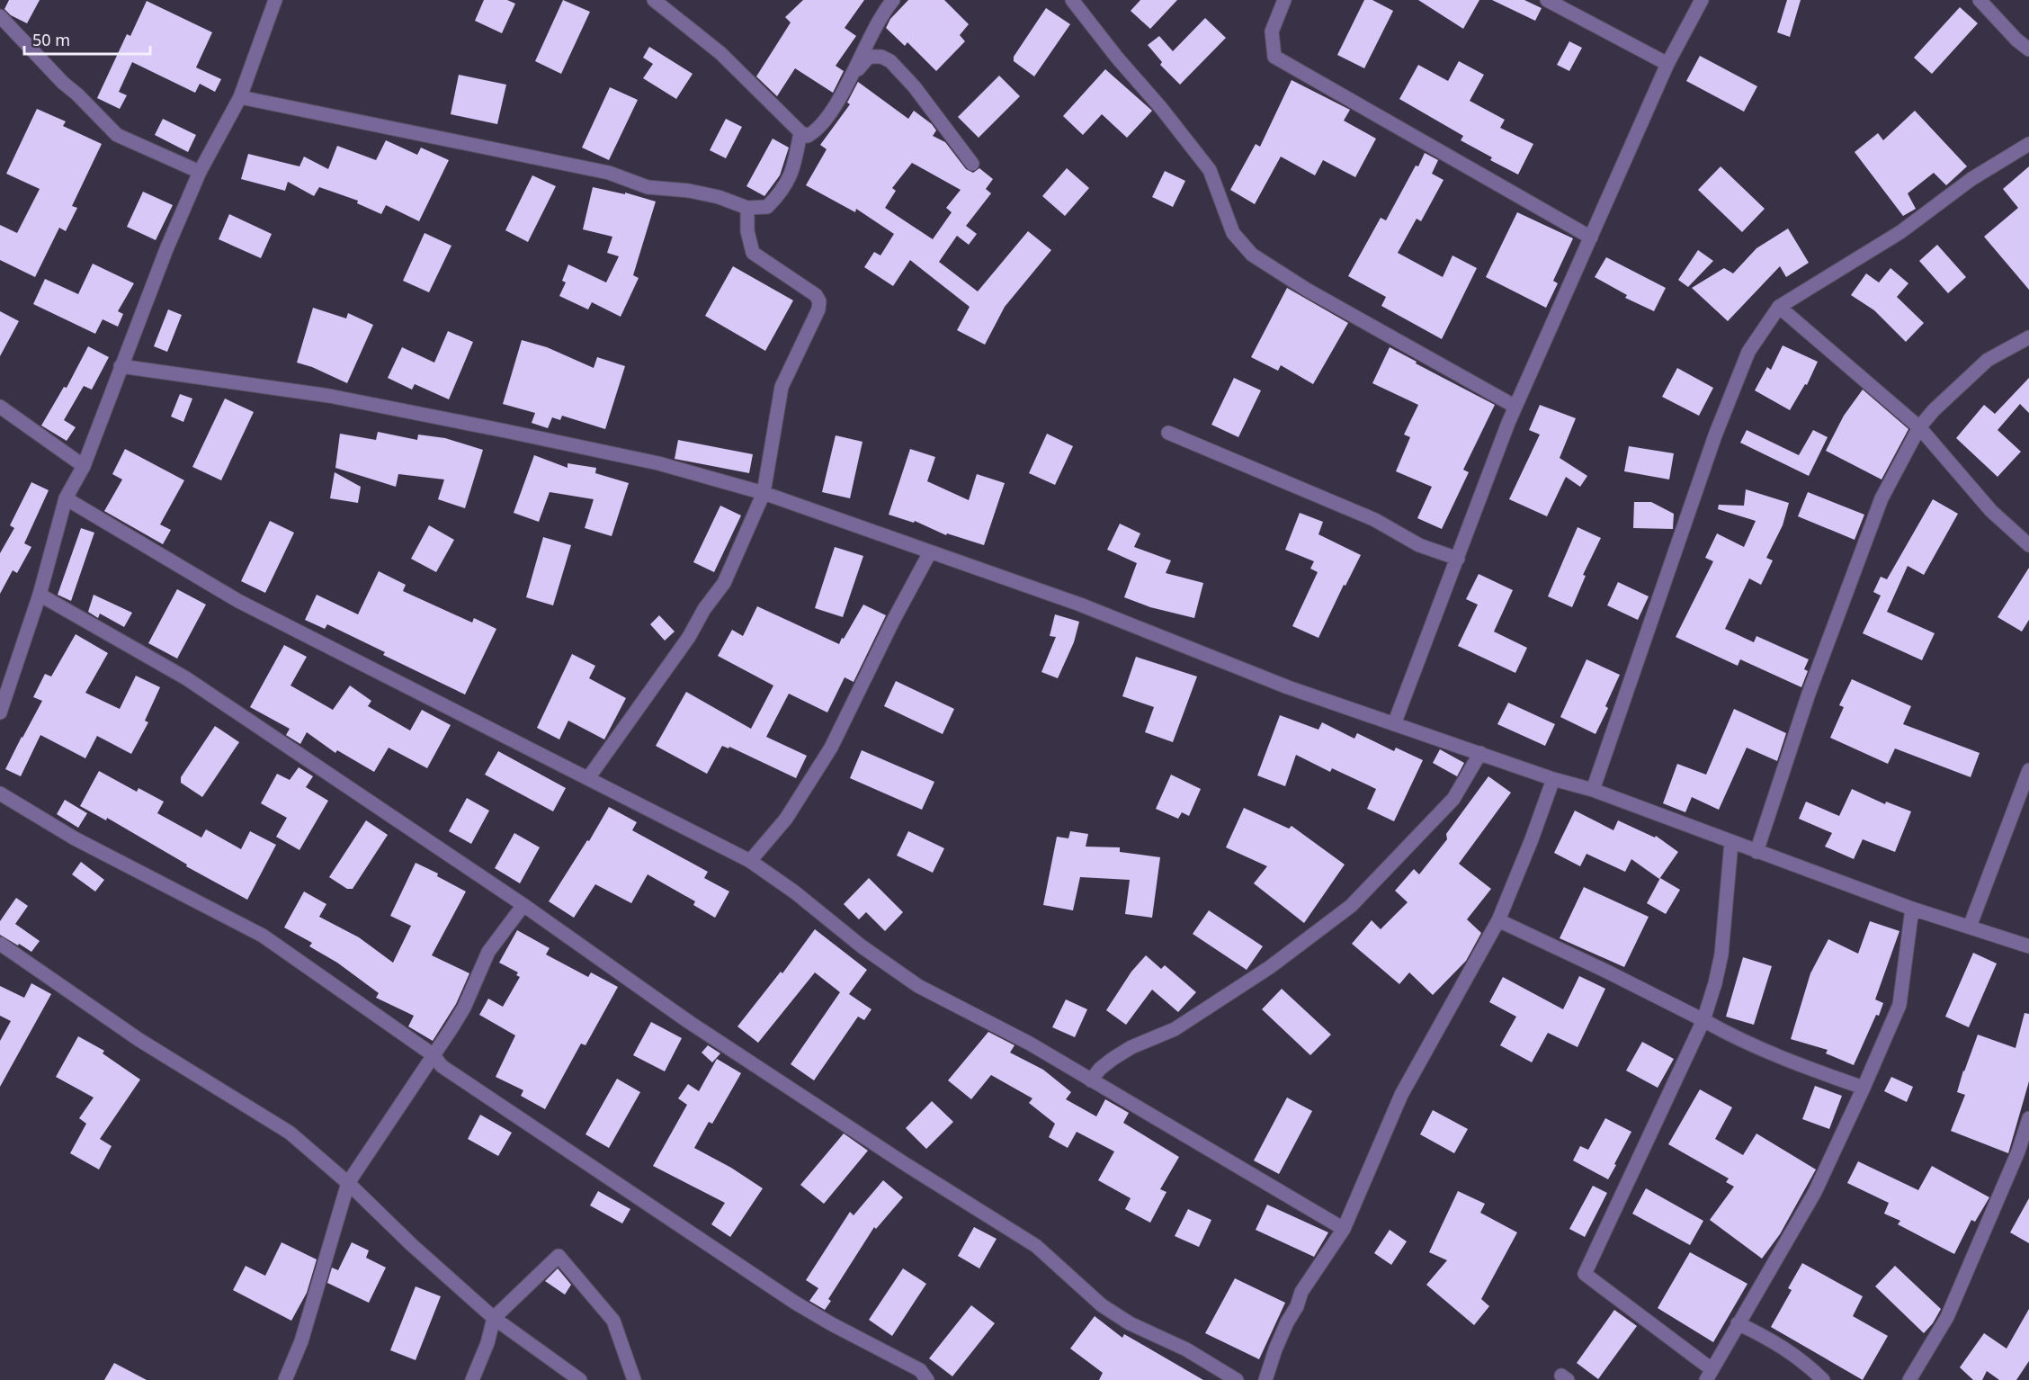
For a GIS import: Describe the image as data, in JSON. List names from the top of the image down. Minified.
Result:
{"scale_bar":"50 m"}
